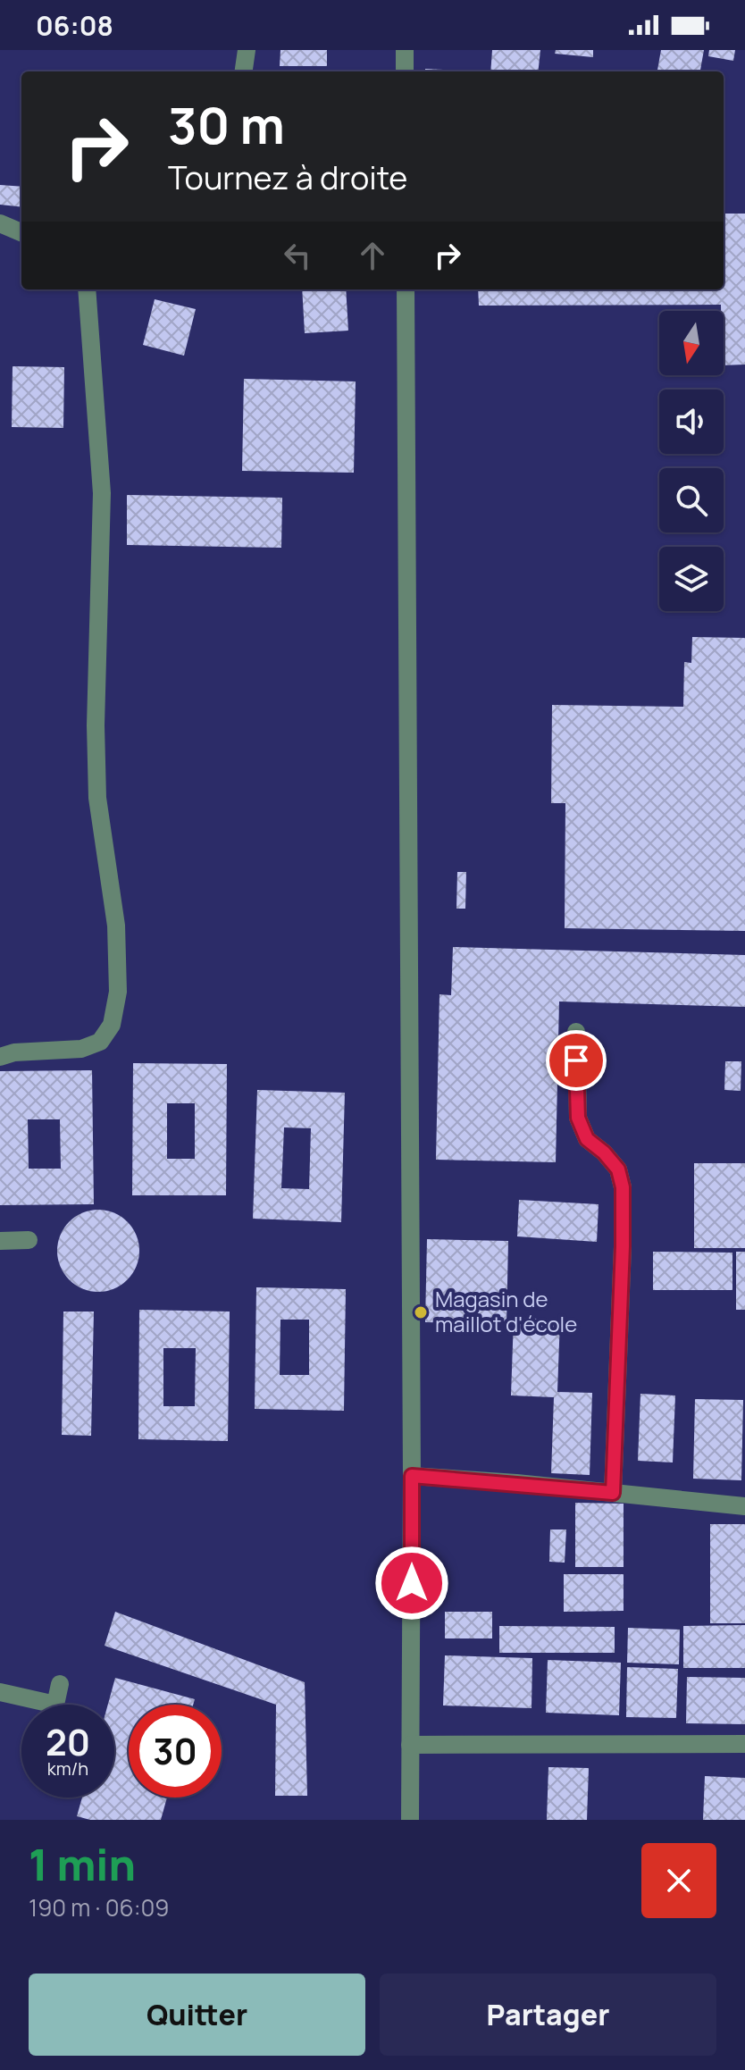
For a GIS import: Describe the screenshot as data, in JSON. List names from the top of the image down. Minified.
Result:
{"places":["Magasin de maillot d'école"],"north":"bottom","page":{"status":"06:08","turn":["30 m","Tournez à droite"],"speed":"20 km/h","limit":"30","heading":["1 min","190 m · 06:09"],"buttons":["Quitter","Partager"]}}
